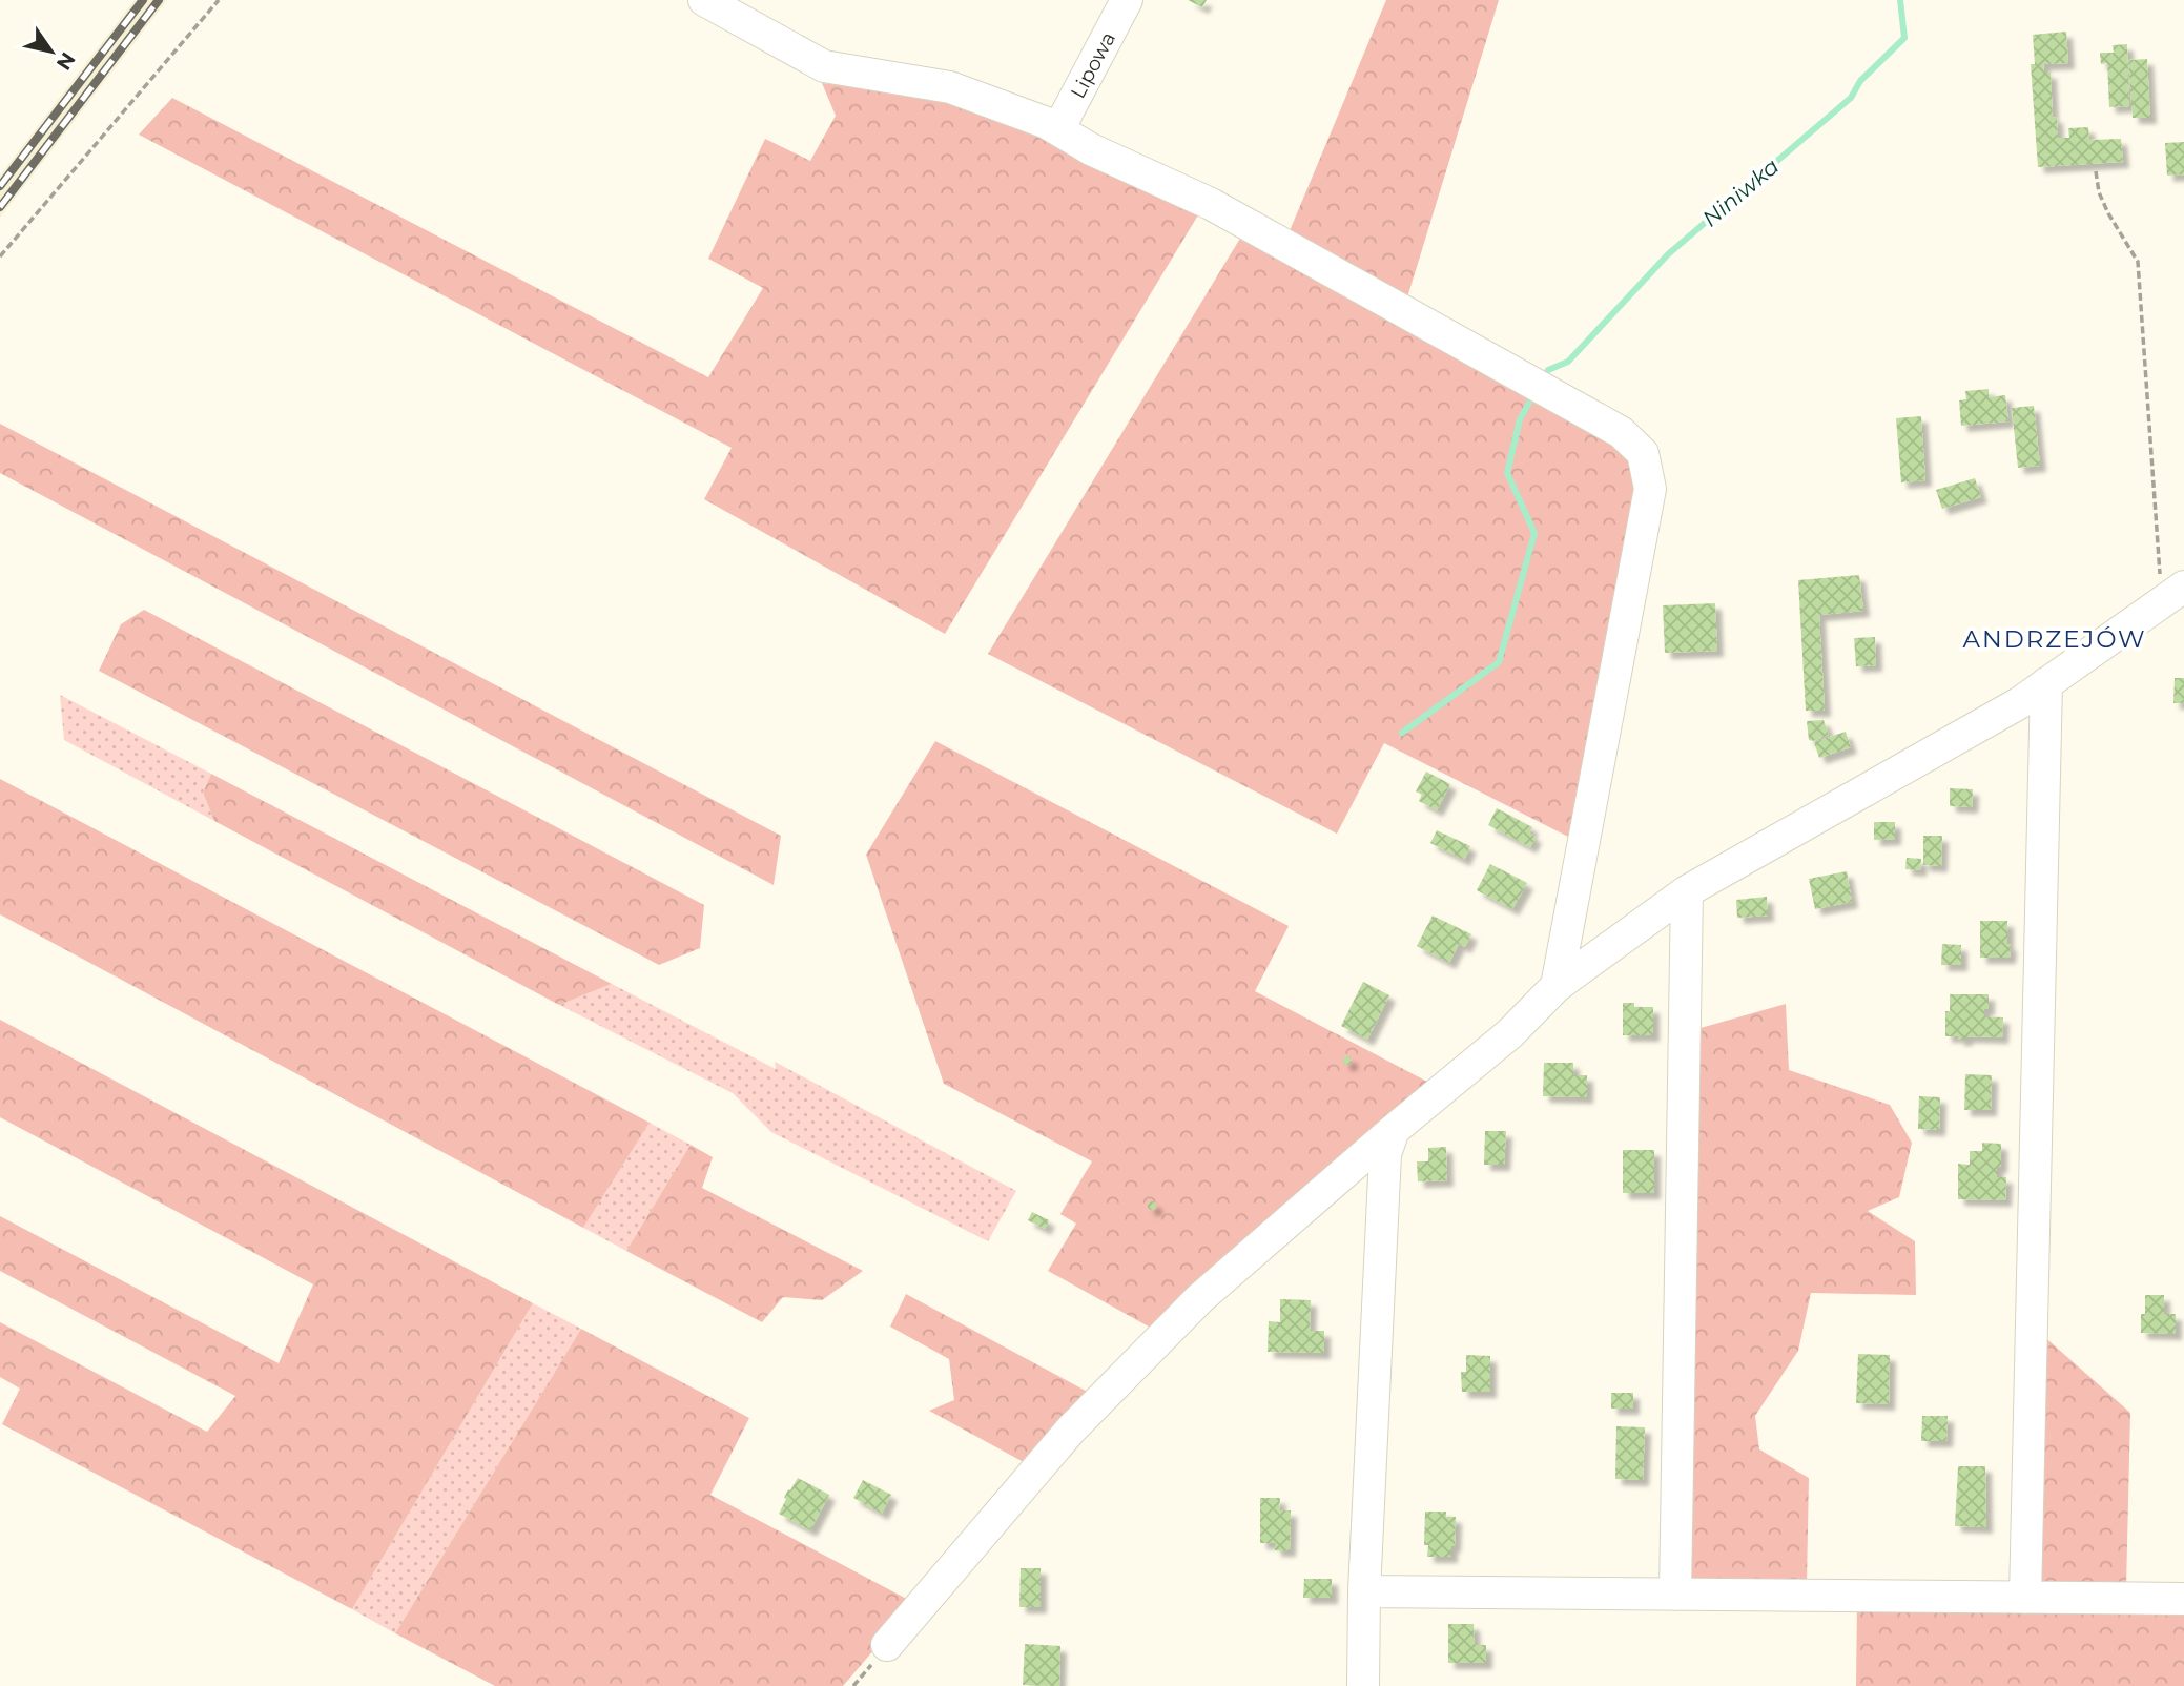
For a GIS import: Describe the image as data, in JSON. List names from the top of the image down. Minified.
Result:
{"streets":{"street":["Lipowa"]},"districts":["ANDRZEJÓW"],"water":["Niniwka"],"north":"bottom right"}
